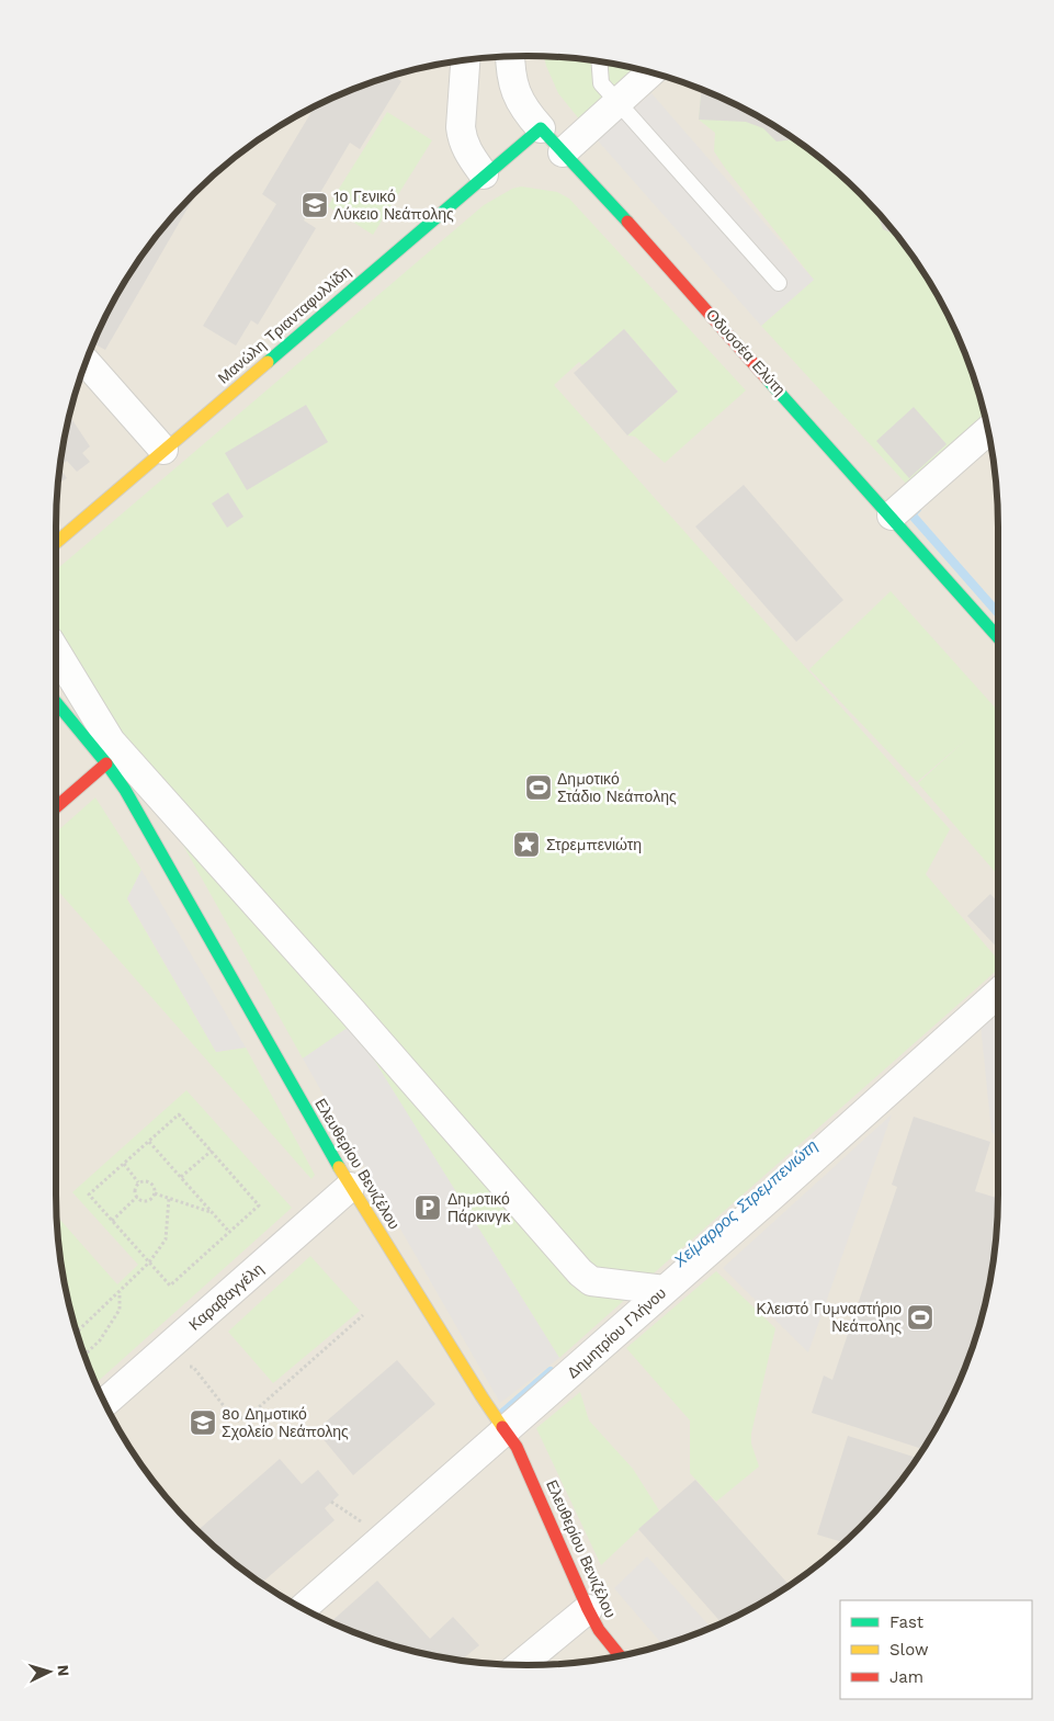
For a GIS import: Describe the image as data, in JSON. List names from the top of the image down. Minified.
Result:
{"streets":{"street":["Μανώλη Τριανταφυλλίδη","Οδυσσέα Ελύτη","Ελευθερίου Βενιζέλου","Καραβαγγέλη","Δημητρίου Γλήνου"]},"crossings":[["Μανώλη Τριανταφυλλίδη","Οδυσσέα Ελύτη"],["Ελευθερίου Βενιζέλου","Καραβαγγέλη"],["Ελευθερίου Βενιζέλου","Δημητρίου Γλήνου"]],"water":["Χείμαρρος Στρεμπενιώτη"],"places":{"school or university":["1ο Γενικό Λύκειο Νεάπολης","8ο Δημοτικό Σχολείο Νεάπολης"],"sports":["Δημοτικό Στάδιο Νεάπολης","Κλειστό Γυμναστήριο Νεάπολης"],"place":["Στρεμπενιώτη"],"parking":["Δημοτικό Πάρκινγκ"]},"legend":["Fast","Slow","Jam"],"north":"right"}
